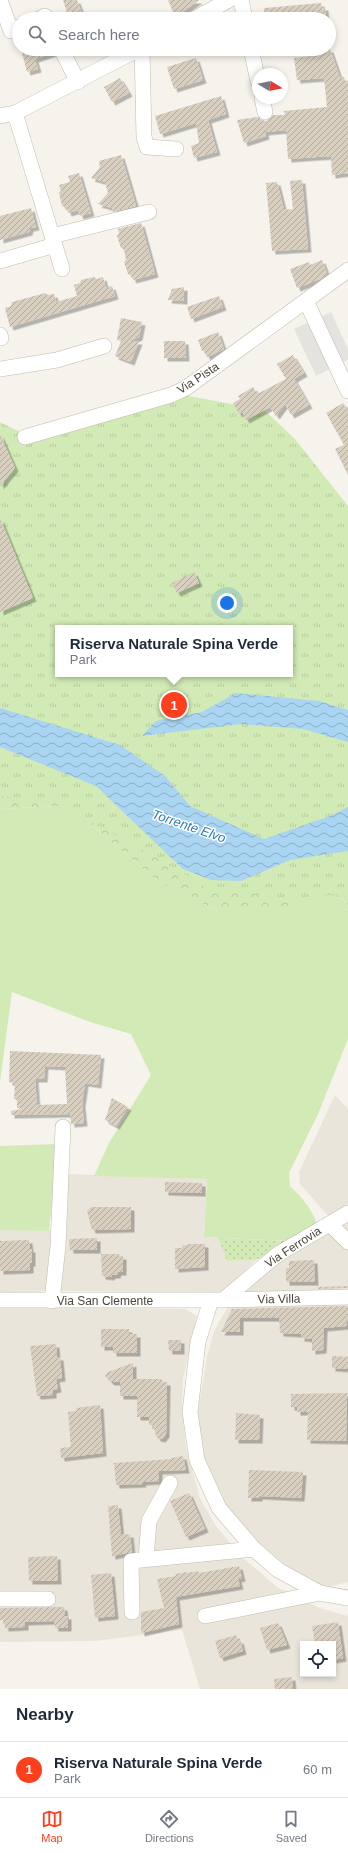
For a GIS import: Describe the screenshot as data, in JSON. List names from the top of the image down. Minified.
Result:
{"streets":{"street":["Via Pista","Via Ferrovia","Via Villa","Via San Clemente"]},"crossings":[["Via Ferrovia","Via Villa"],["Via Ferrovia","Via San Clemente"],["Via Villa","Via San Clemente"]],"water":["Torrente Elvo"],"north":"right","page":{"search":"Search here","popup":["Riserva Naturale Spina Verde","Park"],"pins":"1","heading":"Nearby","list":[{"mark":"1","name":"Riserva Naturale Spina Verde","note":"Park","value":"60 m"}],"nav":["Map","Directions","Saved"]}}
